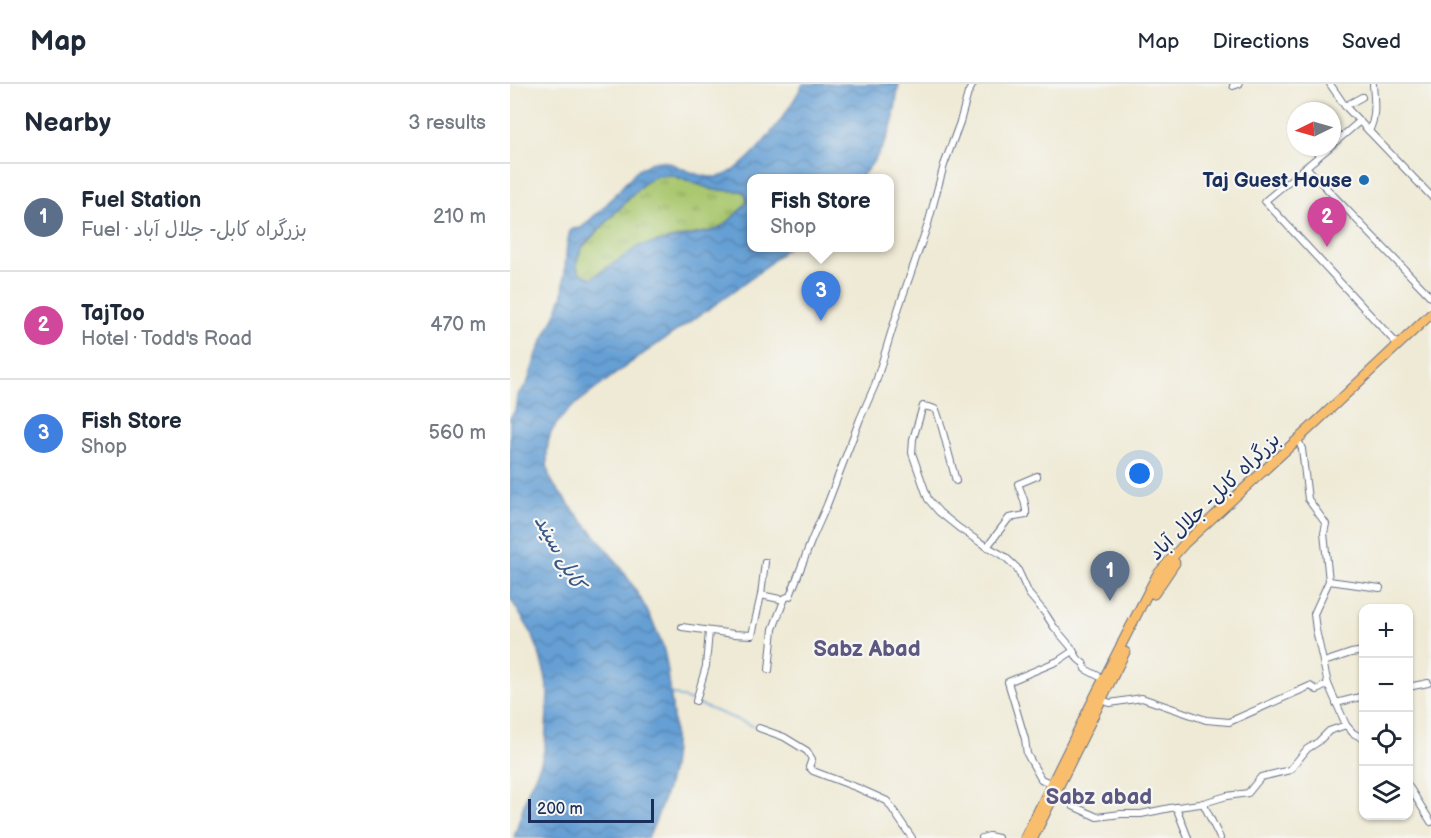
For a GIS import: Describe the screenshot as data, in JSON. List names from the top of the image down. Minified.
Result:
{"streets":{"highway":["بزرگراه کابل- جلال آباد"]},"districts":["Sabz Abad","Sabz abad"],"water":["کابل سيند"],"places":["Taj Guest House"],"scale_bar":"200 m","north":"left","page":{"header":"Map","nav":["Map","Directions","Saved"],"heading":["Nearby","3 results"],"list":[{"mark":"1","name":"Fuel Station","note":"Fuel · بزرگراه کابل- جلال آباد","value":"210 m"},{"mark":"2","name":"TajToo","note":"Hotel · Todd's Road","value":"470 m"},{"mark":"3","name":"Fish Store","note":"Shop","value":"560 m"}],"popup":["Fish Store","Shop"],"pins":["2","3","1"],"map_buttons":["+","−"],"scale":"200 m"}}
